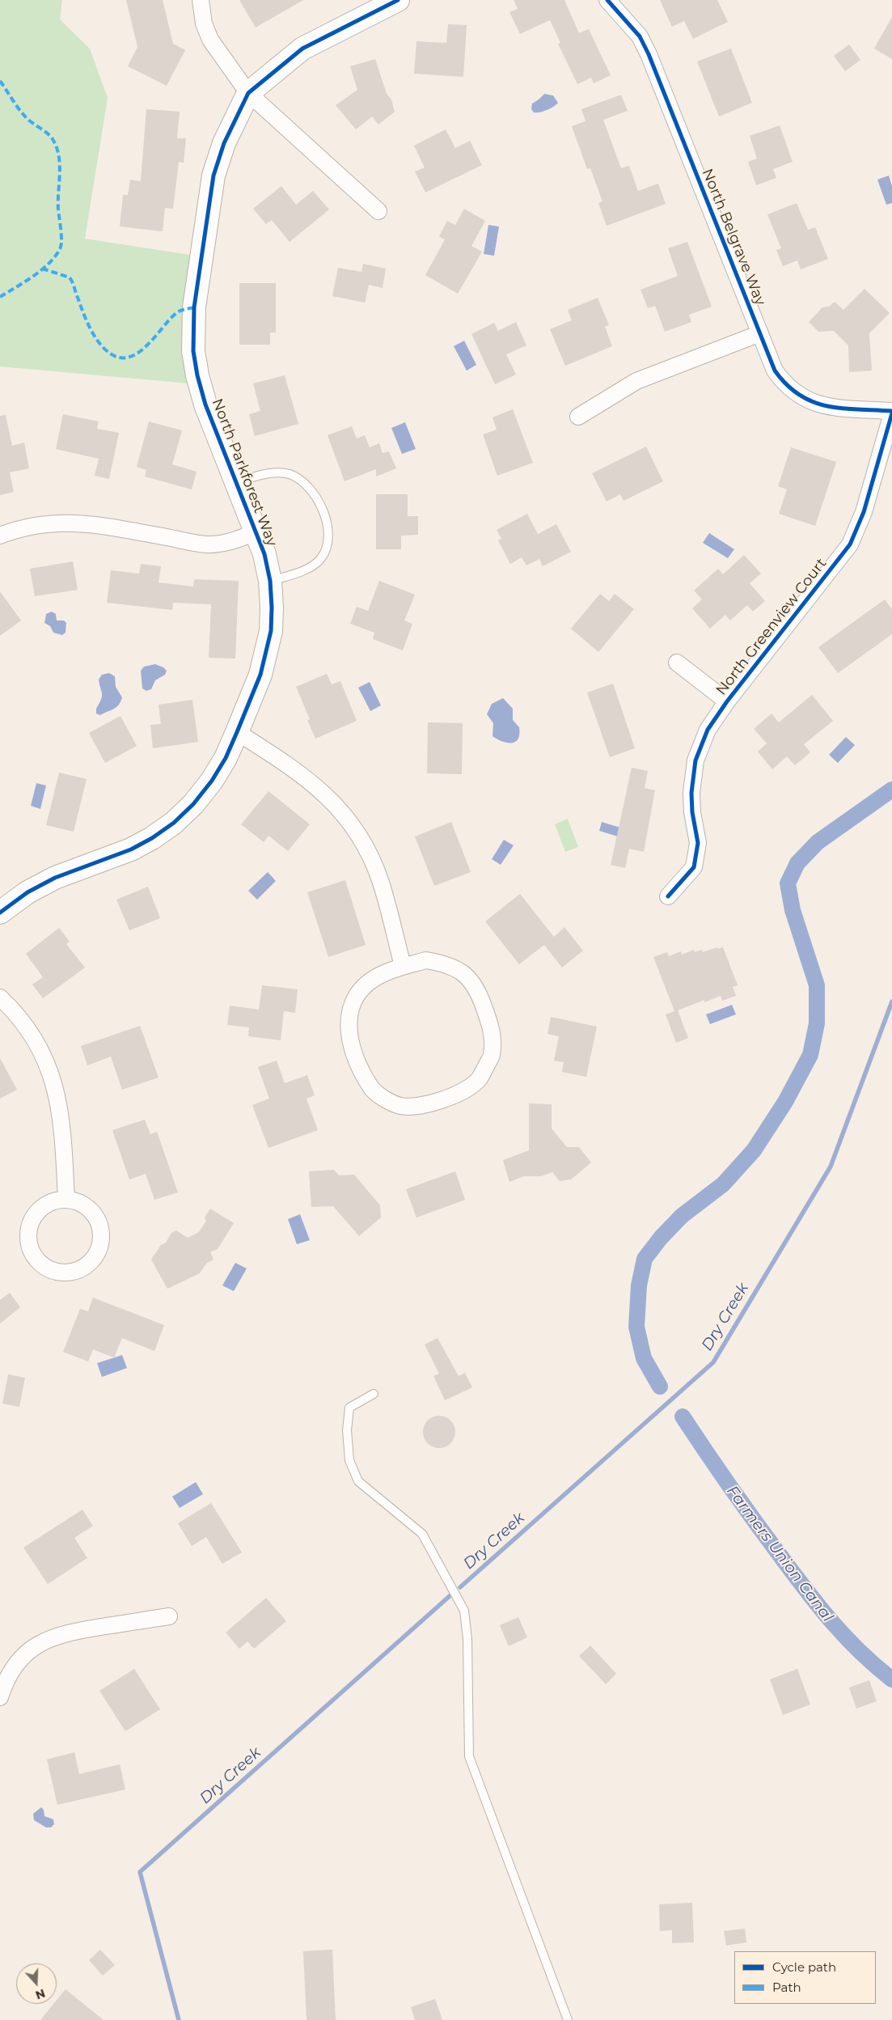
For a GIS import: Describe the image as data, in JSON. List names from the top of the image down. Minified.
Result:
{"streets":{"street":["North Belgrave Way","North Parkforest Way","North Greenview Court"]},"crossings":[["North Belgrave Way","North Greenview Court"]],"water":["Dry Creek","Farmers Union Canal"],"legend":["Cycle path","Path"],"north":"bottom"}
